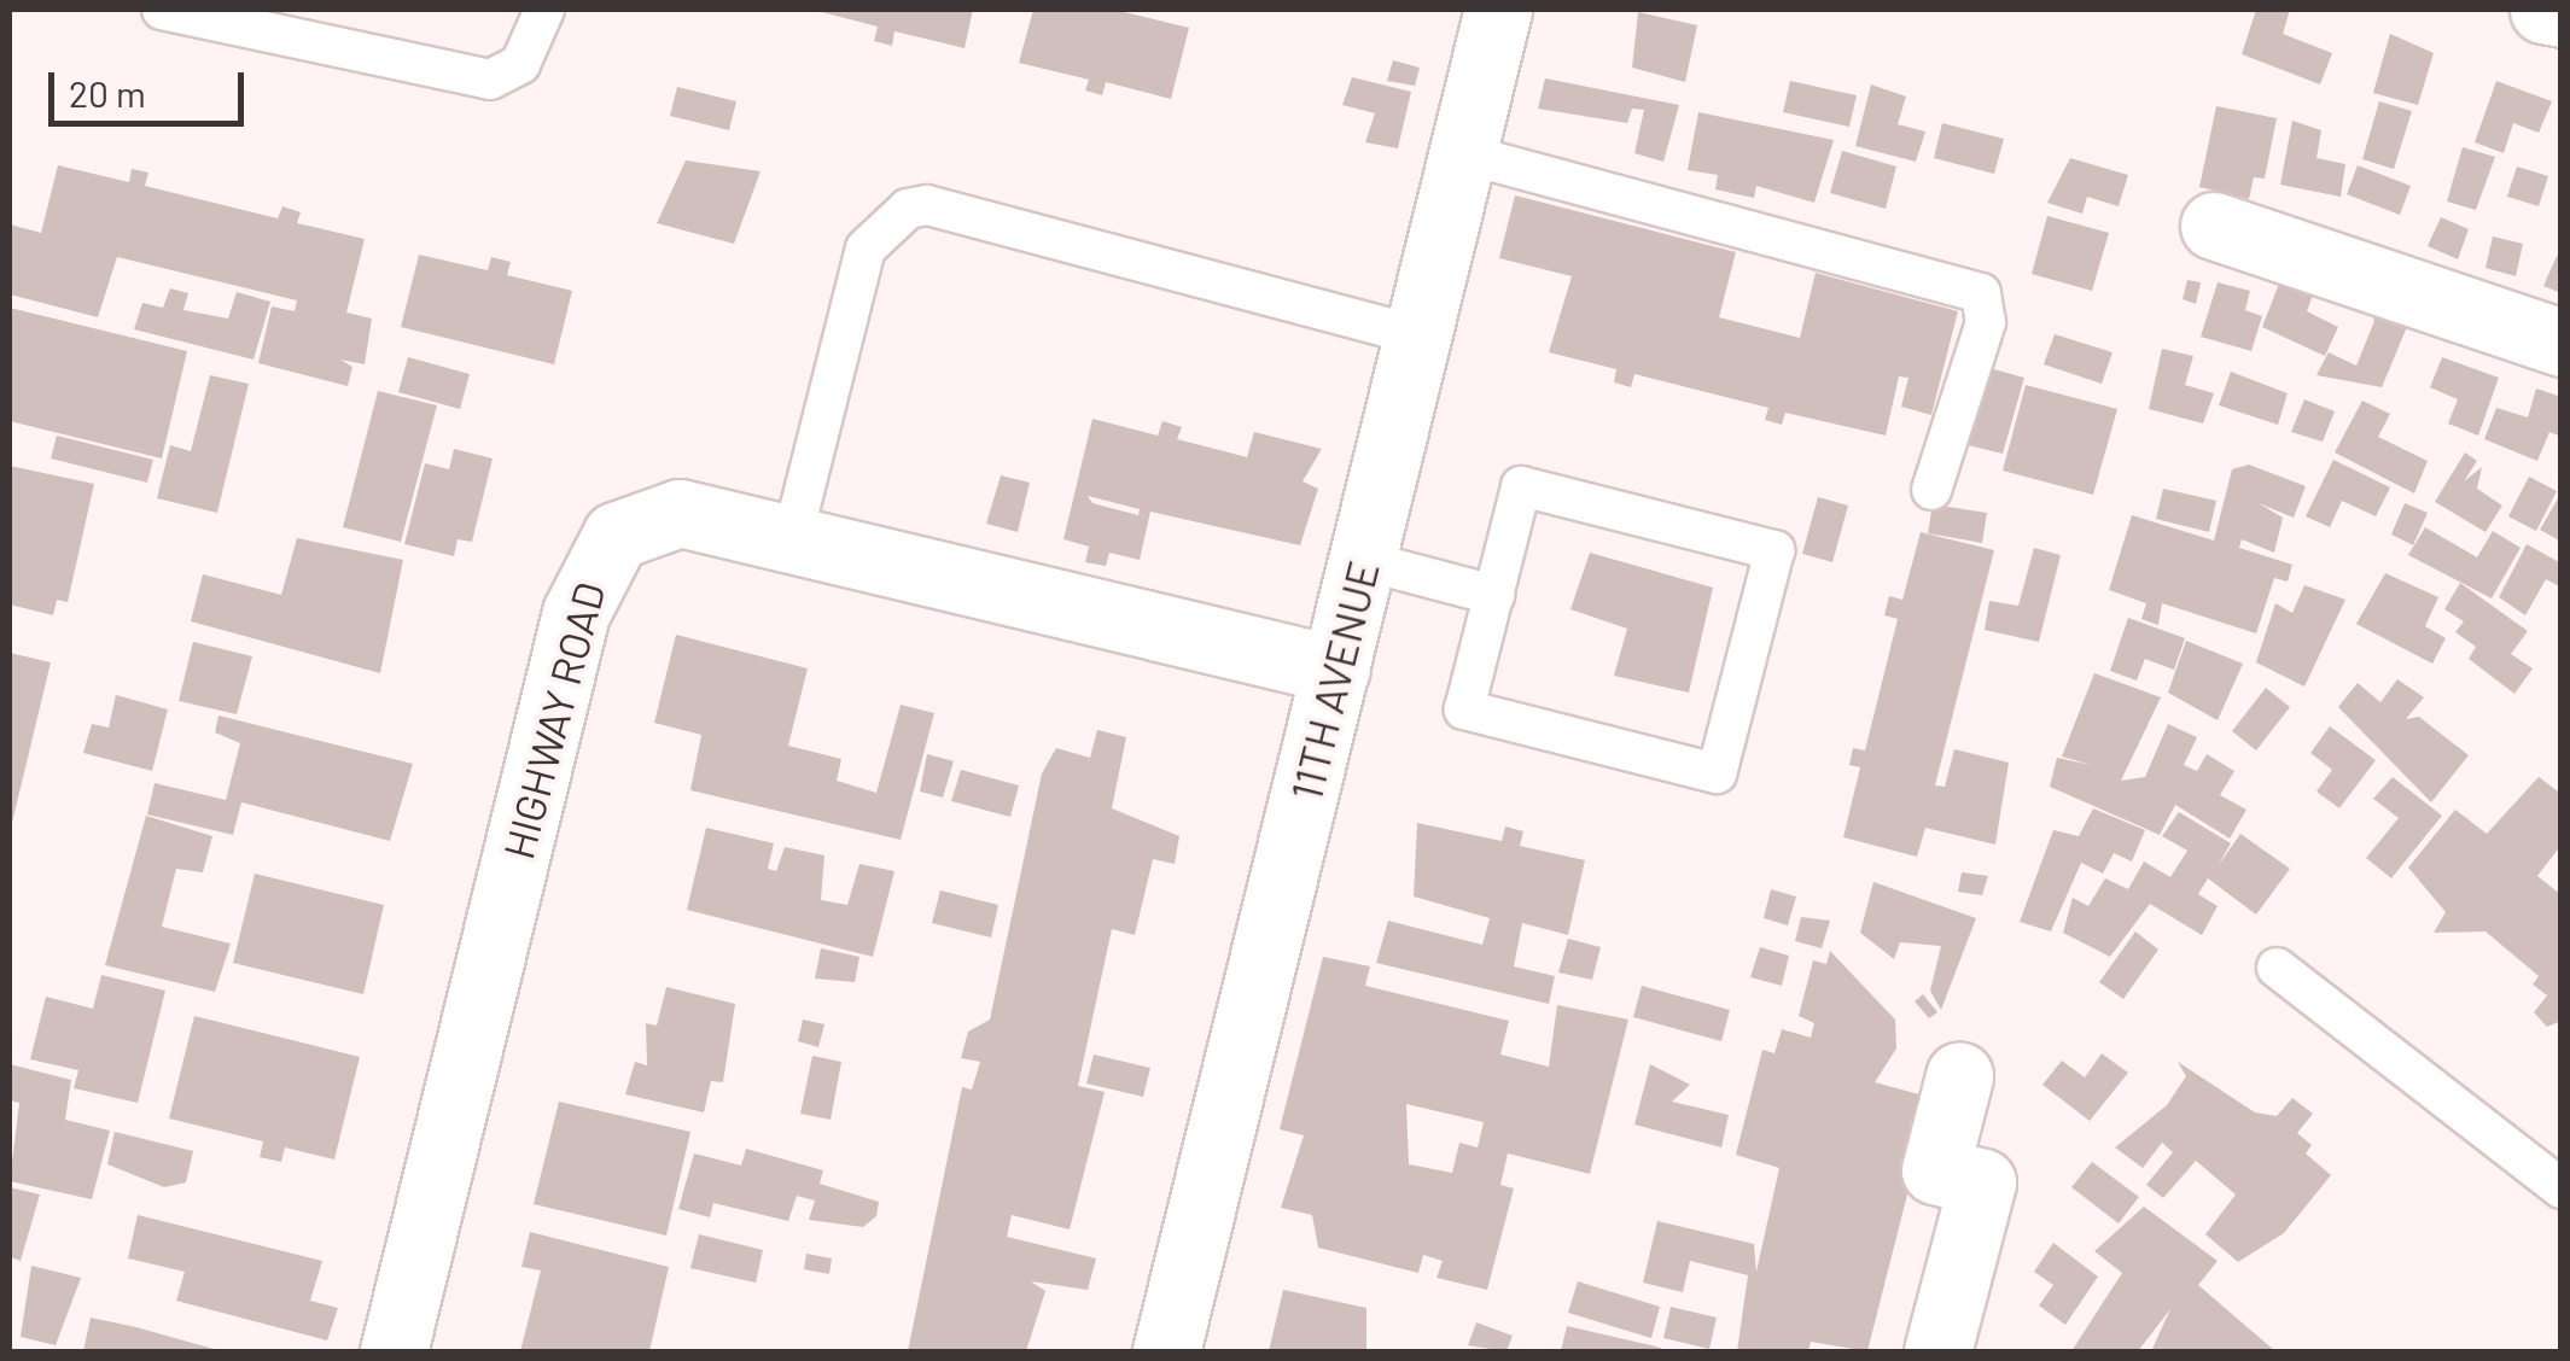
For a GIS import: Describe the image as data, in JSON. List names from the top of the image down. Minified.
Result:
{"streets":{"street":["11TH AVENUE","HIGHWAY ROAD"]},"crossings":[["11TH AVENUE","HIGHWAY ROAD"]],"scale_bar":"20 m"}
